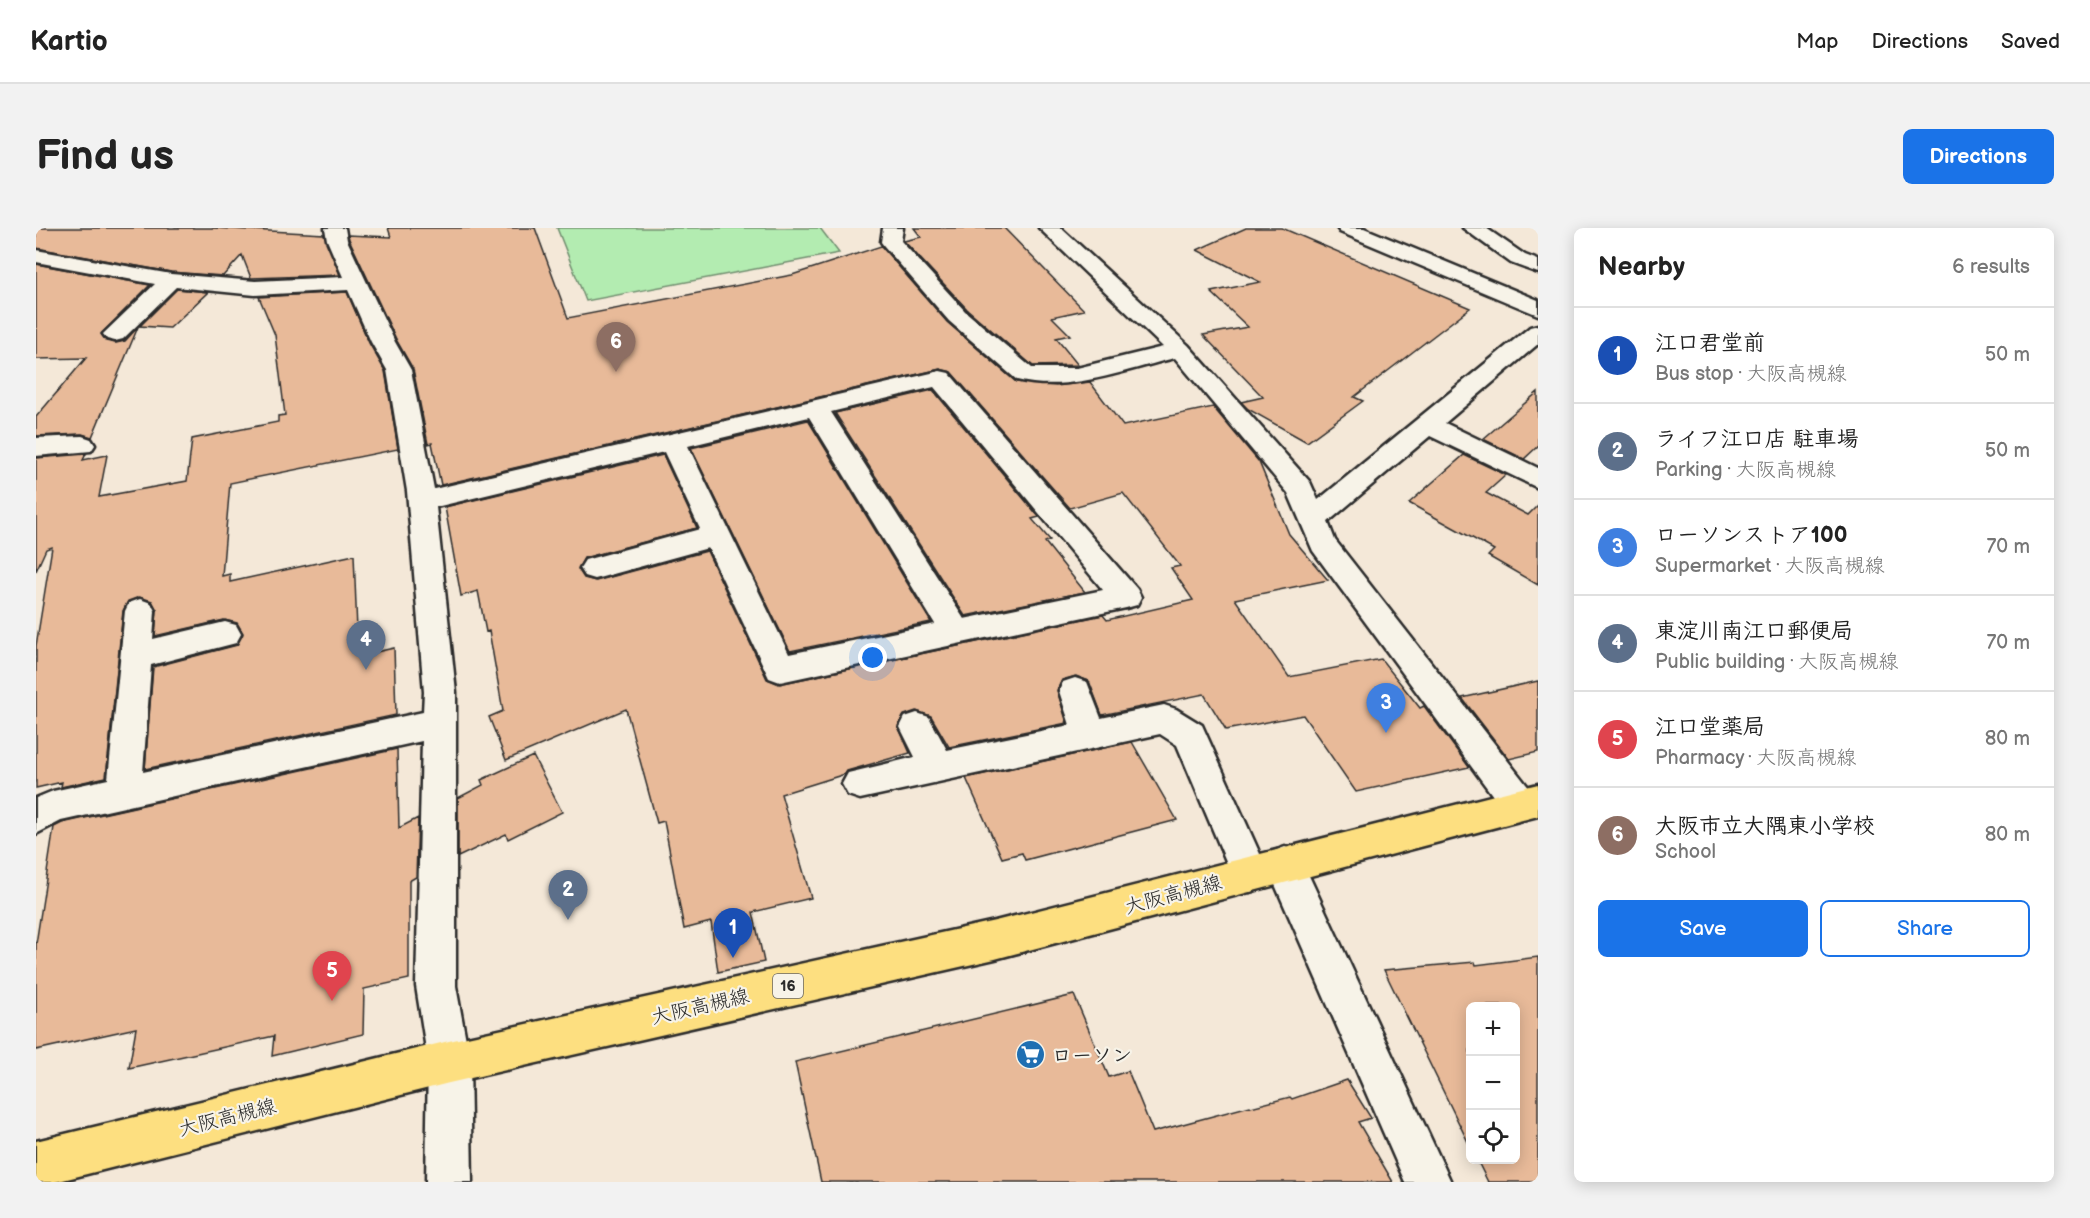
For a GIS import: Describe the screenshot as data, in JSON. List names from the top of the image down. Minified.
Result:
{"streets":{"main road":["大阪高槻線","16"]},"places":{"supermarket":["ローソン"]},"page":{"header":"Kartio","nav":["Map","Directions","Saved"],"buttons":["Directions",["Save","Share"]],"title":"Find us","heading":["Nearby","6 results"],"list":[{"mark":"1","name":"江口君堂前","note":"Bus stop · 大阪高槻線","value":"50 m"},{"mark":"2","name":"ライフ江口店 駐車場","note":"Parking · 大阪高槻線","value":"50 m"},{"mark":"3","name":"ローソンストア100","note":"Supermarket · 大阪高槻線","value":"70 m"},{"mark":"4","name":"東淀川南江口郵便局","note":"Public building · 大阪高槻線","value":"70 m"},{"mark":"5","name":"江口堂薬局","note":"Pharmacy · 大阪高槻線","value":"80 m"},{"mark":"6","name":"大阪市立大隅東小学校","note":"School","value":"80 m"}],"pins":["6","4","3","2","1","5"],"map_buttons":["+","−"]}}
